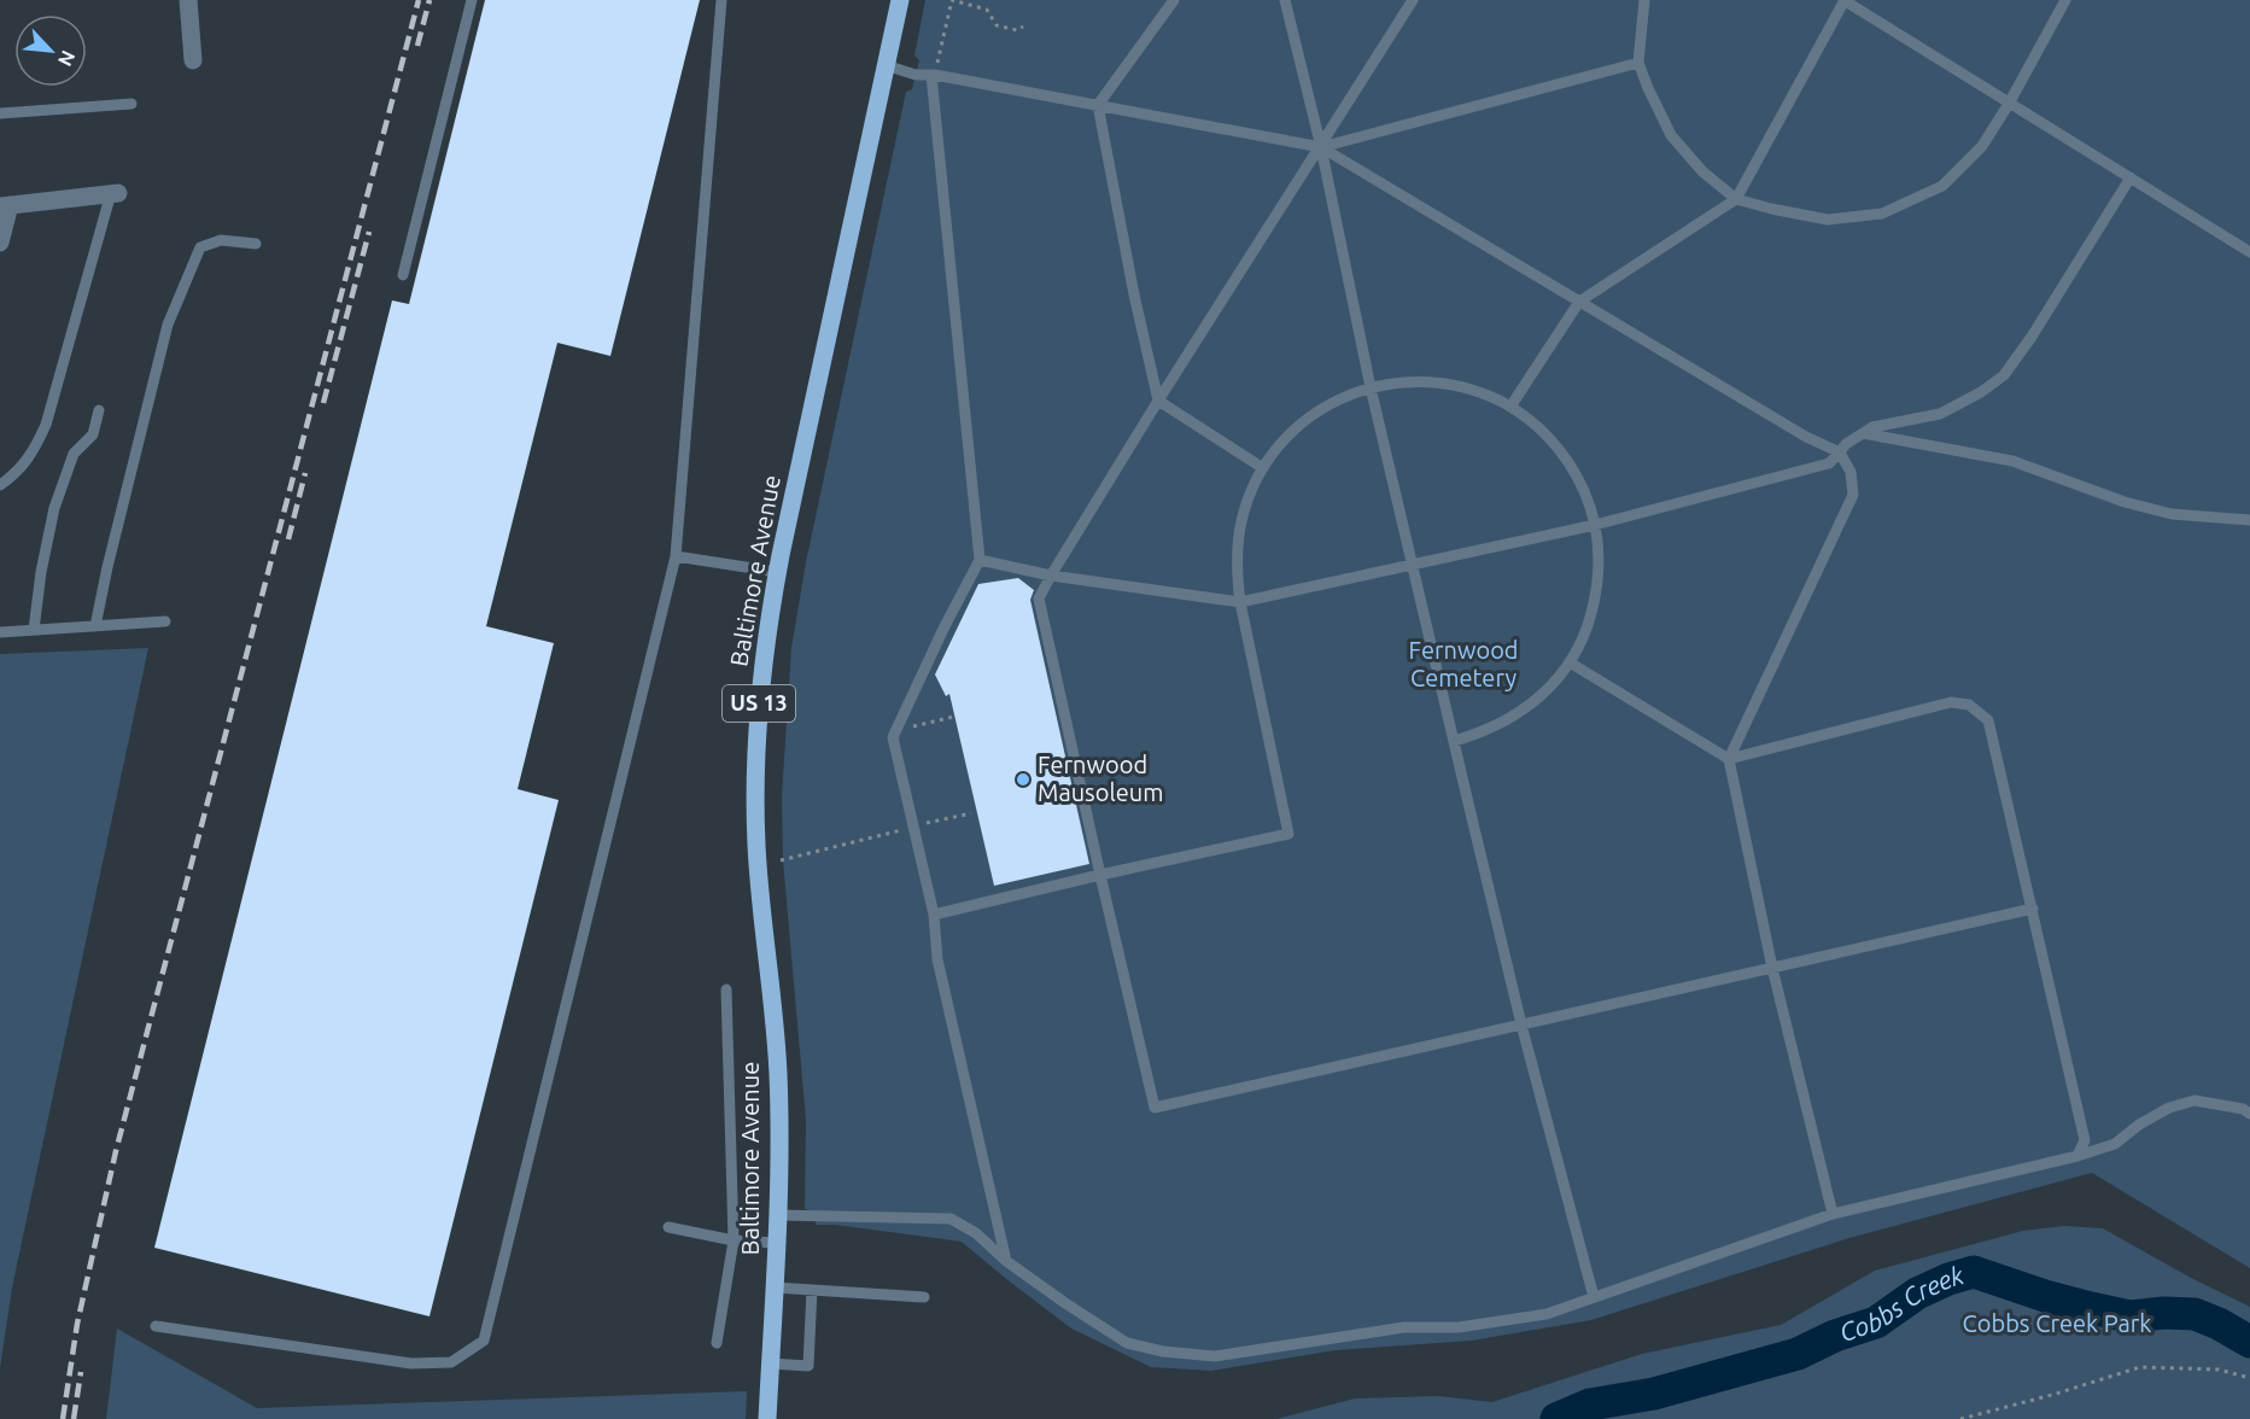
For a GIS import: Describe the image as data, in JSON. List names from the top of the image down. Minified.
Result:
{"streets":{"main road":["Baltimore Avenue","US 13"]},"water":["Cobbs Creek"],"parks":["Fernwood Cemetery","Cobbs Creek Park"],"places":["Fernwood Mausoleum"],"north":"bottom right"}
